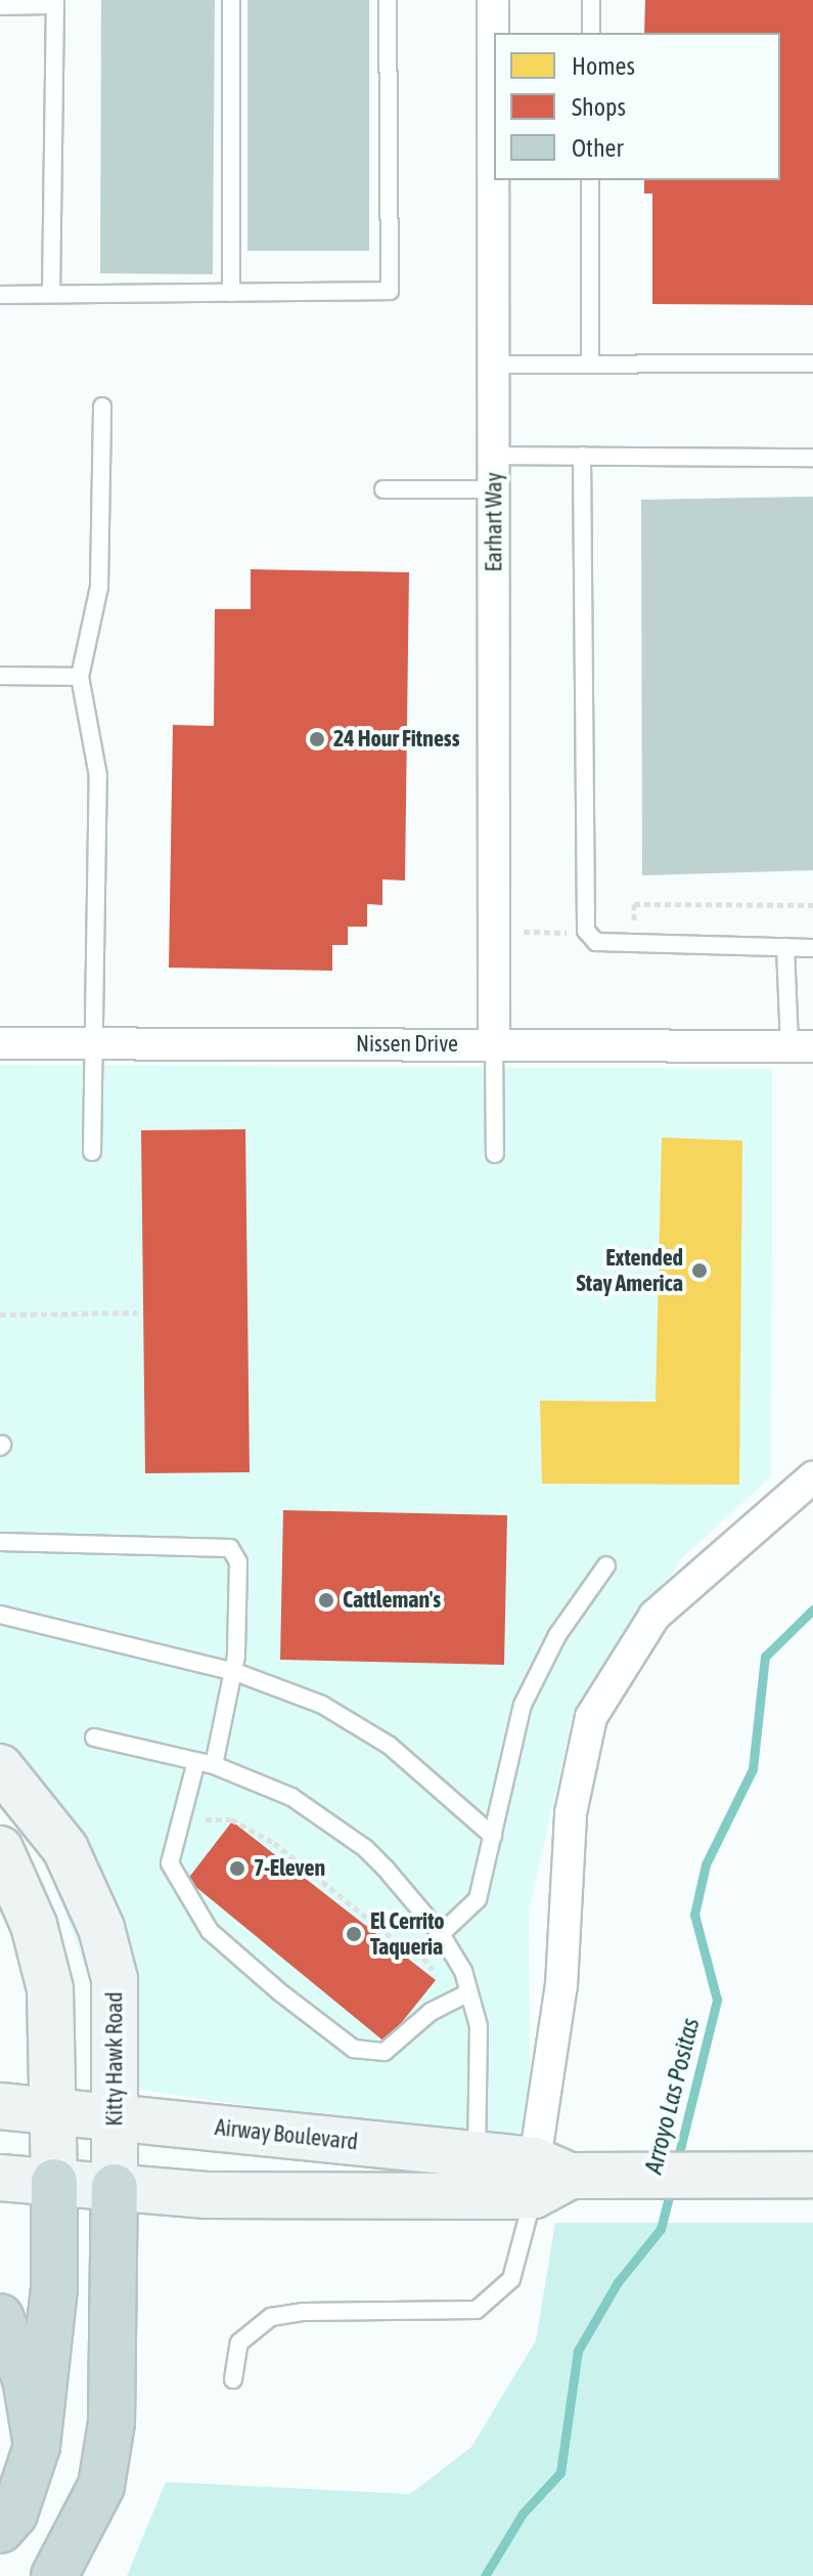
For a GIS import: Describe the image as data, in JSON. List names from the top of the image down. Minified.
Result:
{"streets":{"main road":["Kitty Hawk Road","Airway Boulevard"],"street":["Earhart Way","Nissen Drive"]},"crossings":[["Earhart Way","Nissen Drive"],["Kitty Hawk Road","Airway Boulevard"]],"water":["Arroyo Las Positas"],"places":["24 Hour Fitness","Extended Stay America","Cattleman's","7-Eleven","El Cerrito Taqueria"],"legend":["Homes","Shops","Other"]}
